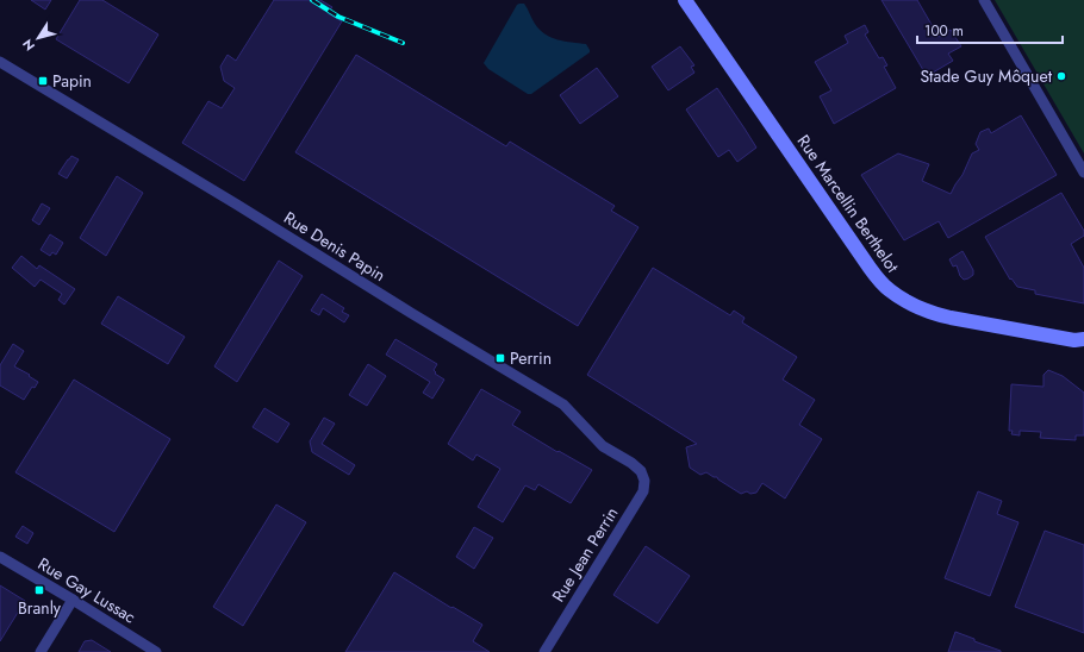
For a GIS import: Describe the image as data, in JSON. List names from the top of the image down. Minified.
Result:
{"streets":{"street":["Rue Marcellin Berthelot","Rue Denis Papin","Rue Jean Perrin","Rue Gay Lussac"]},"crossings":[["Rue Denis Papin","Rue Jean Perrin"]],"places":{"other":["Stade Guy Môquet"],"transit":["Papin","Perrin","Branly"]},"scale_bar":"100 m","north":"bottom left"}
